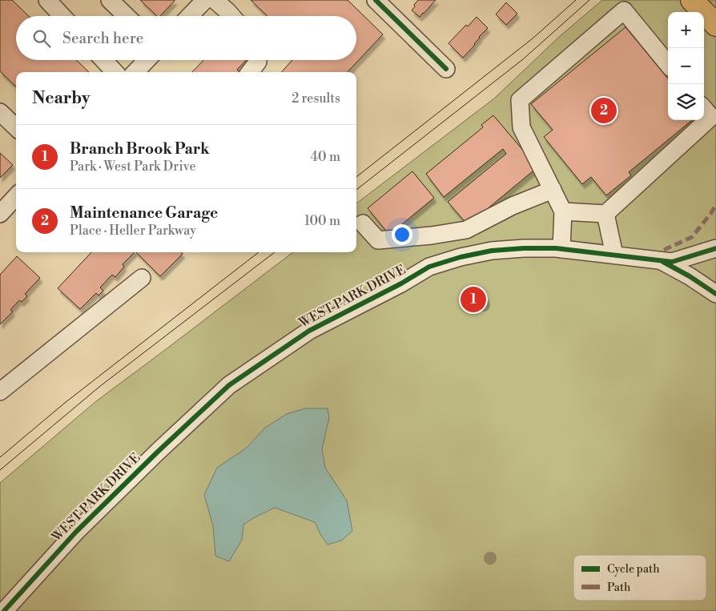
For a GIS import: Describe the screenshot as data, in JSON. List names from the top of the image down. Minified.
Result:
{"streets":{"street":["WEST PARK DRIVE"]},"legend":["Cycle path","Path"],"page":{"map_buttons":["+","−"],"search":"Search here","heading":["Nearby","2 results"],"pins":["2","1"],"list":[{"mark":"1","name":"Branch Brook Park","note":"Park · West Park Drive","value":"40 m"},{"mark":"2","name":"Maintenance Garage","note":"Place · Heller Parkway","value":"100 m"}]}}
